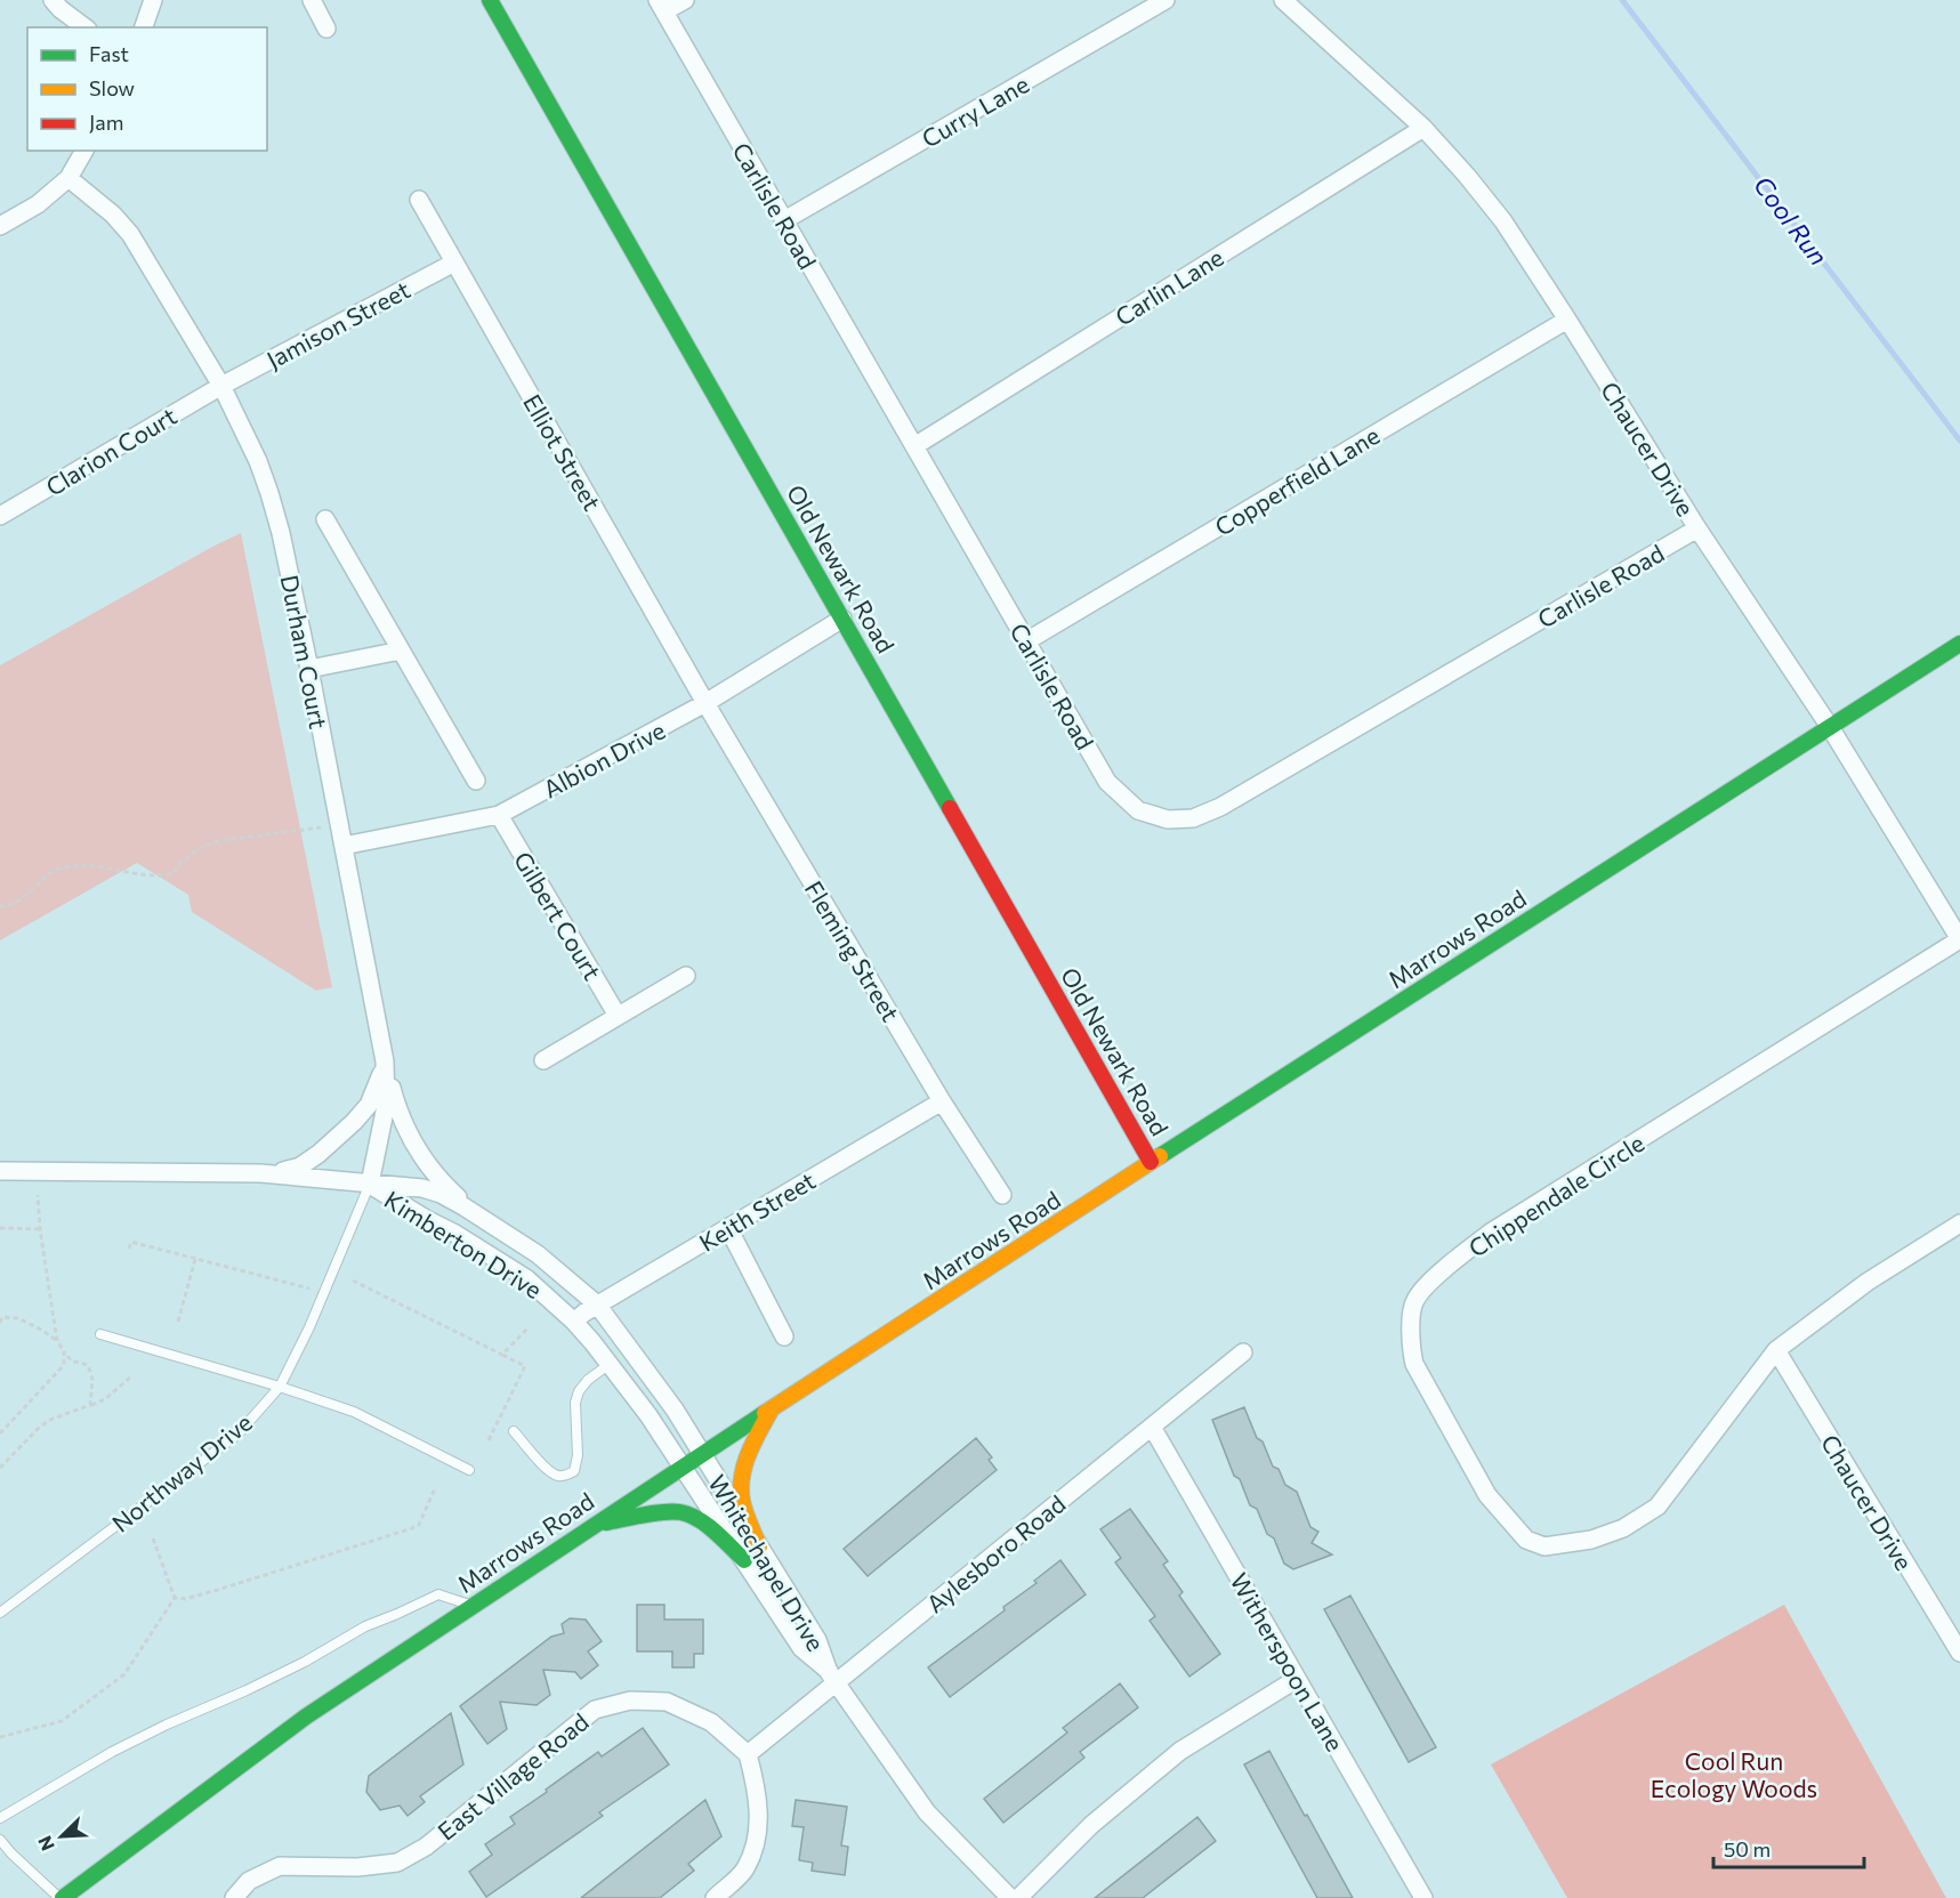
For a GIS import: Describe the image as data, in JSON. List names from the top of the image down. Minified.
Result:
{"streets":{"street":["Curry Lane","Carlisle Road","Carlin Lane","Jamison Street","Chaucer Drive","Clarion Court","Elliot Street","Copperfield Lane","Old Newark Road","Durham Court","Albion Drive","Gilbert Court","Marrows Road","Fleming Street","Chippendale Circle","Keith Street","Kimberton Drive","Aylesboro Road","Whitechapel Drive","Witherspoon Lane","East Village Road"],"lane":["Northway Drive"]},"crossings":[["Curry Lane","Carlisle Road"],["Carlisle Road","Carlin Lane"],["Carlisle Road","Chaucer Drive"],["Carlisle Road","Copperfield Lane"],["Carlin Lane","Chaucer Drive"],["Jamison Street","Clarion Court"],["Jamison Street","Elliot Street"],["Jamison Street","Durham Court"],["Chaucer Drive","Copperfield Lane"],["Chaucer Drive","Marrows Road"],["Chaucer Drive","Chippendale Circle"],["Clarion Court","Durham Court"],["Elliot Street","Albion Drive"],["Elliot Street","Fleming Street"],["Old Newark Road","Albion Drive"],["Old Newark Road","Marrows Road"],["Durham Court","Albion Drive"],["Durham Court","Kimberton Drive"],["Durham Court","Northway Drive"],["Albion Drive","Gilbert Court"],["Albion Drive","Fleming Street"],["Marrows Road","Kimberton Drive"],["Marrows Road","Whitechapel Drive"],["Fleming Street","Keith Street"],["Keith Street","Kimberton Drive"],["Kimberton Drive","Northway Drive"],["Kimberton Drive","Whitechapel Drive"],["Aylesboro Road","Whitechapel Drive"],["Aylesboro Road","Witherspoon Lane"],["Aylesboro Road","East Village Road"]],"water":["Cool Run"],"parks":["Cool Run Ecology Woods"],"legend":["Fast","Slow","Jam"],"scale_bar":"50 m","north":"bottom left"}
